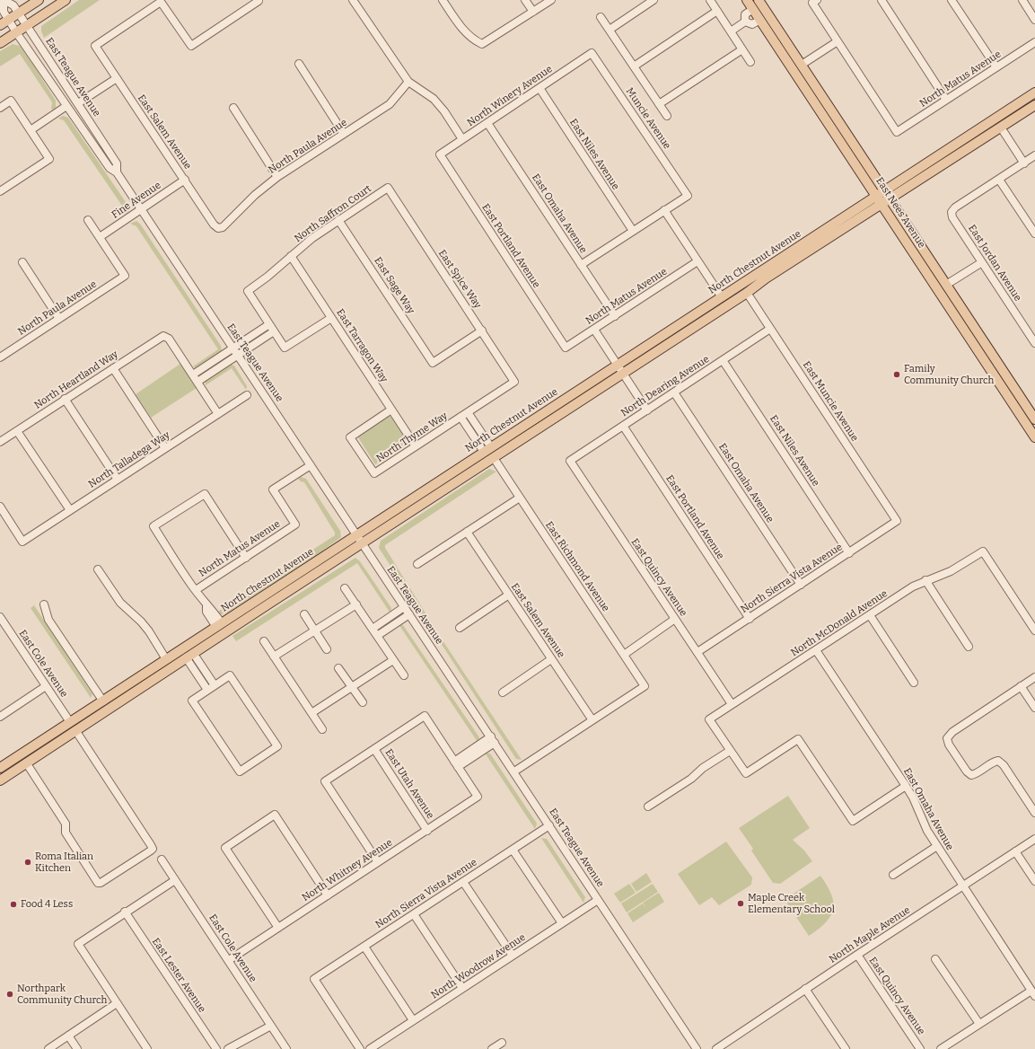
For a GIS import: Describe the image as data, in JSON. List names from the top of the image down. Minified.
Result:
{"streets":{"main road":["East Nees Avenue","North Chestnut Avenue"],"street":["East Teague Avenue","North Matus Avenue","North Winery Avenue","Muncie Avenue","East Salem Avenue","North Paula Avenue","East Niles Avenue","Fine Avenue","North Saffron Court","East Omaha Avenue","East Portland Avenue","East Jordan Avenue","East Spice Way","East Sage Way","East Tarragon Way","North Heartland Way","North Dearing Avenue","East Muncie Avenue","North Thyme Way","North Talladega Way","East Richmond Avenue","East Quincy Avenue","North Sierra Vista Avenue","North McDonald Avenue","East Cole Avenue","East Utah Avenue","North Whitney Avenue","North Maple Avenue","North Woodrow Avenue","East Lester Avenue"]},"crossings":[["East Teague Avenue","North Matus Avenue"],["East Teague Avenue","Fine Avenue"],["East Teague Avenue","North Chestnut Avenue"],["East Teague Avenue","North Sierra Vista Avenue"],["East Teague Avenue","North Woodrow Avenue"],["North Matus Avenue","East Omaha Avenue"],["North Matus Avenue","East Portland Avenue"],["North Winery Avenue","Muncie Avenue"],["North Winery Avenue","East Niles Avenue"],["North Winery Avenue","East Omaha Avenue"],["North Winery Avenue","East Portland Avenue"],["East Salem Avenue","North Paula Avenue"],["East Salem Avenue","Fine Avenue"],["East Salem Avenue","East Richmond Avenue"],["North Paula Avenue","Fine Avenue"],["East Niles Avenue","North Dearing Avenue"],["East Niles Avenue","North Sierra Vista Avenue"],["East Nees Avenue","North Chestnut Avenue"],["North Saffron Court","East Spice Way"],["North Saffron Court","East Sage Way"],["North Saffron Court","East Tarragon Way"],["East Omaha Avenue","North Dearing Avenue"],["East Omaha Avenue","North Sierra Vista Avenue"],["East Omaha Avenue","North McDonald Avenue"],["East Omaha Avenue","North Maple Avenue"],["East Portland Avenue","North Dearing Avenue"],["East Portland Avenue","North Sierra Vista Avenue"],["North Chestnut Avenue","East Muncie Avenue"],["North Chestnut Avenue","North Thyme Way"],["North Chestnut Avenue","East Richmond Avenue"],["North Chestnut Avenue","East Cole Avenue"],["East Spice Way","East Sage Way"],["East Spice Way","North Thyme Way"],["East Tarragon Way","North Thyme Way"],["North Dearing Avenue","East Muncie Avenue"],["North Dearing Avenue","East Quincy Avenue"],["East Muncie Avenue","North Sierra Vista Avenue"],["East Quincy Avenue","North Sierra Vista Avenue"],["East Quincy Avenue","North McDonald Avenue"],["East Quincy Avenue","North Maple Avenue"],["East Cole Avenue","North Whitney Avenue"],["East Utah Avenue","North Whitney Avenue"]],"places":["Family Community Church","Roma Italian Kitchen","Maple Creek Elementary School","Food 4 Less","Northpark Community Church"]}
